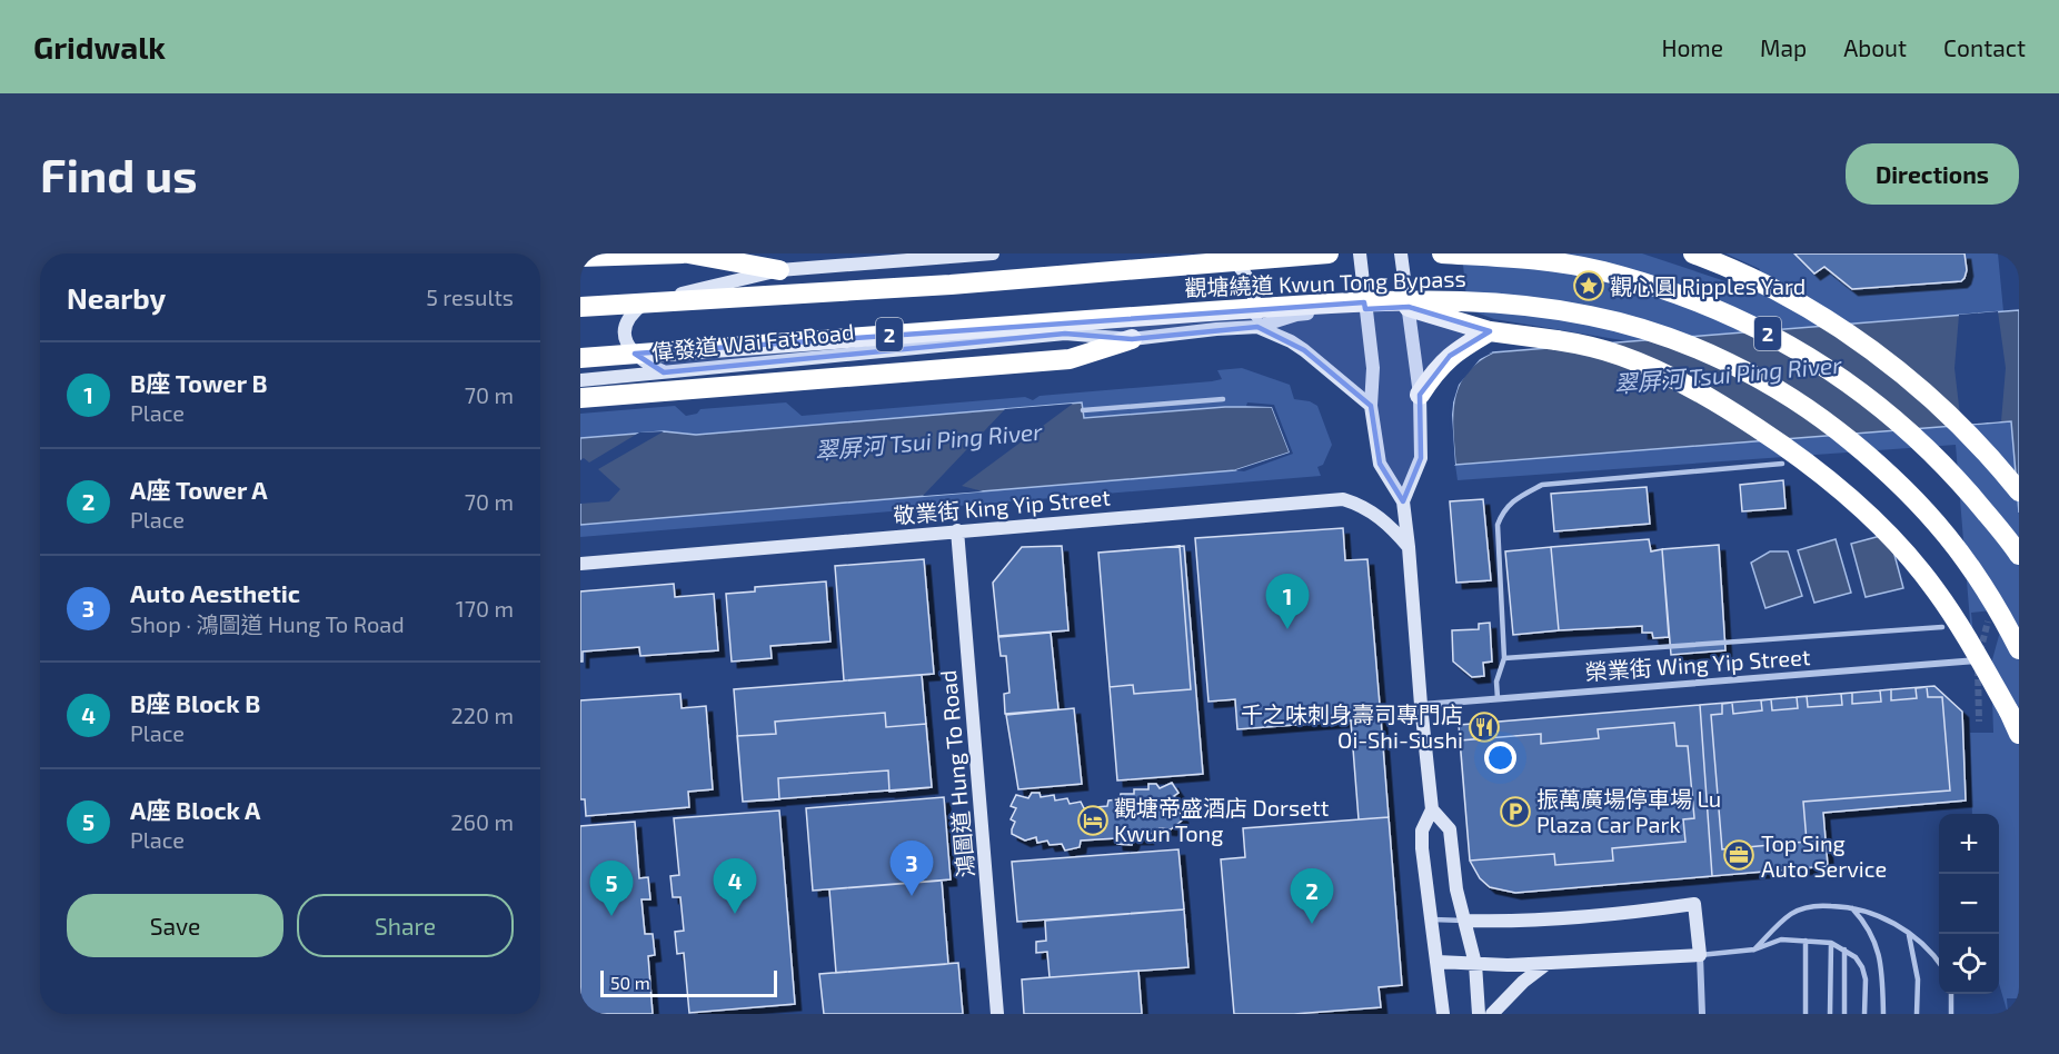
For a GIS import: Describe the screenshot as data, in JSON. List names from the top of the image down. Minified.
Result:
{"streets":{"highway":["觀塘繞道 Kwun Tong Bypass","2"],"main road":["偉發道 Wai Fat Road","敬業街 King Yip Street","鴻圖道 Hung To Road"],"street":["榮業街 Wing Yip Street"]},"crossings":[["敬業街 King Yip Street","鴻圖道 Hung To Road"]],"water":["翠屏河 Tsui Ping River"],"places":{"place":["觀心圓 Ripples Yard"],"restaurant":["千之味刺身壽司專門店 Oi-Shi-Sushi"],"parking":["振萬廣場停車場 Lu Plaza Car Park"],"hotel":["觀塘帝盛酒店 Dorsett Kwun Tong"],"office":["Top Sing Auto Service"]},"scale_bar":"50 m","page":{"header":"Gridwalk","nav":["Home","Map","About","Contact"],"buttons":["Directions",["Save","Share"]],"title":"Find us","heading":["Nearby","5 results"],"list":[{"mark":"1","name":"B座 Tower B","note":"Place","value":"70 m"},{"mark":"2","name":"A座 Tower A","note":"Place","value":"70 m"},{"mark":"3","name":"Auto Aesthetic","note":"Shop · 鴻圖道 Hung To Road","value":"170 m"},{"mark":"4","name":"B座 Block B","note":"Place","value":"220 m"},{"mark":"5","name":"A座 Block A","note":"Place","value":"260 m"}],"pins":["1","3","4","5","2"],"map_buttons":["+","−"],"scale":"50 m"}}
